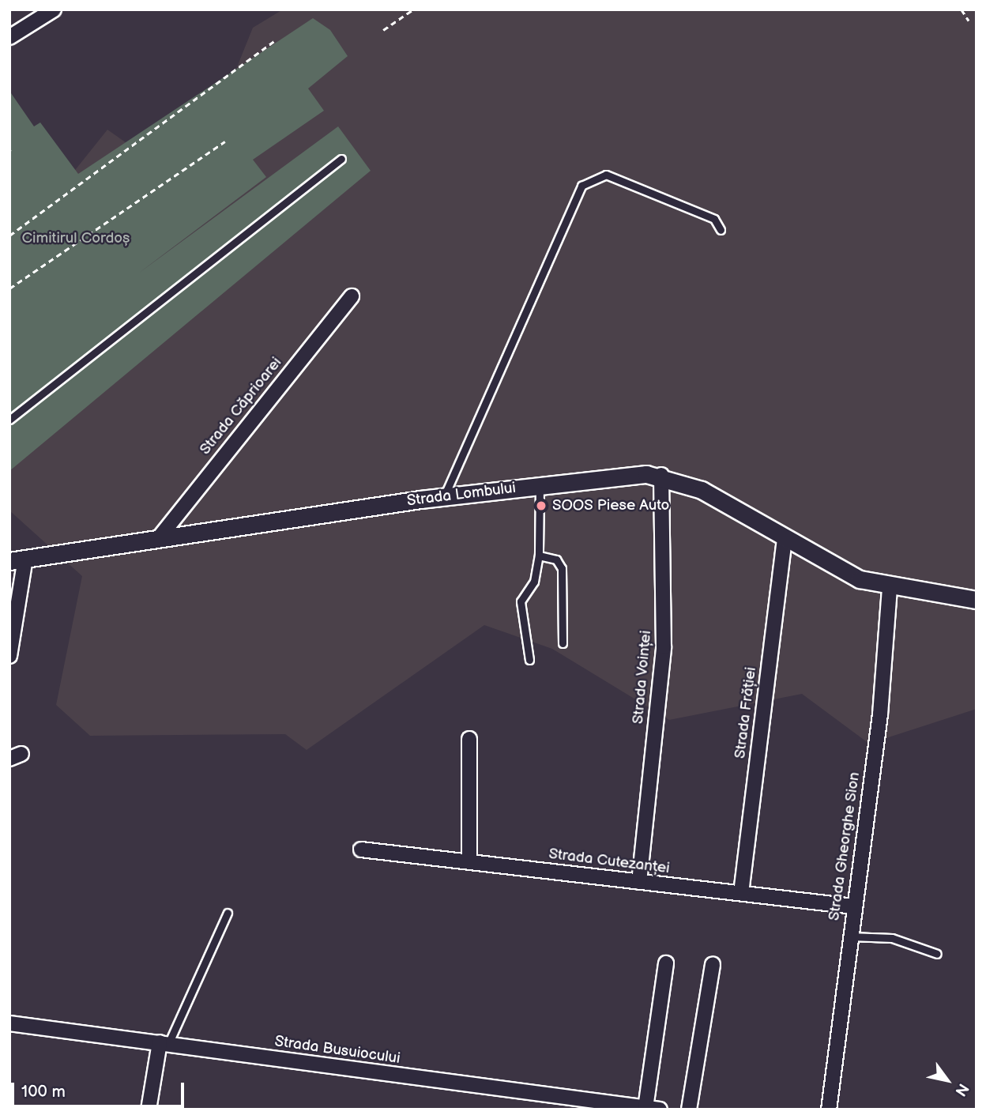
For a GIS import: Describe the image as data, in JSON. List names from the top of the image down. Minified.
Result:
{"streets":{"street":["Strada Căprioarei","Strada Lombului","Strada Voinței","Strada Frăției","Strada Gheorghe Sion","Strada Cutezanței","Strada Busuiocului"]},"crossings":[["Strada Căprioarei","Strada Lombului"],["Strada Lombului","Strada Voinței"],["Strada Lombului","Strada Frăției"],["Strada Lombului","Strada Gheorghe Sion"],["Strada Voinței","Strada Cutezanței"],["Strada Frăției","Strada Cutezanței"],["Strada Gheorghe Sion","Strada Cutezanței"]],"parks":["Cimitirul Cordoș"],"places":["SOOS Piese Auto"],"scale_bar":"100 m","north":"bottom right"}
